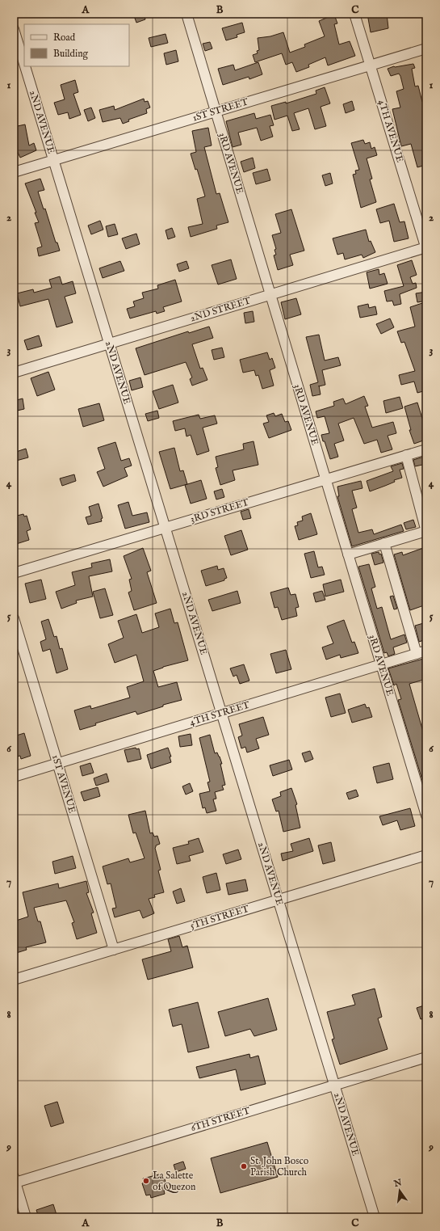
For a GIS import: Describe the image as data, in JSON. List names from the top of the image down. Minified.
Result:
{"streets":{"street":["1ST STREET","2ND AVENUE","4TH AVENUE","3RD AVENUE","2ND STREET","3RD STREET","4TH STREET","1ST AVENUE","5TH STREET","6TH STREET"]},"crossings":[["1ST STREET","2ND AVENUE"],["1ST STREET","4TH AVENUE"],["1ST STREET","3RD AVENUE"],["2ND AVENUE","2ND STREET"],["2ND AVENUE","3RD STREET"],["2ND AVENUE","4TH STREET"],["2ND AVENUE","5TH STREET"],["2ND AVENUE","6TH STREET"],["4TH AVENUE","2ND STREET"],["3RD AVENUE","2ND STREET"],["3RD AVENUE","3RD STREET"],["3RD AVENUE","4TH STREET"],["4TH STREET","1ST AVENUE"],["1ST AVENUE","5TH STREET"]],"places":["St. John Bosco Parish Church","La Salette of Quezon"],"legend":["Road","Building"],"north":"top","grid":{"columns":["A","B","C"],"rows":["1","2","3","4","5","6","7","8","9"]}}
